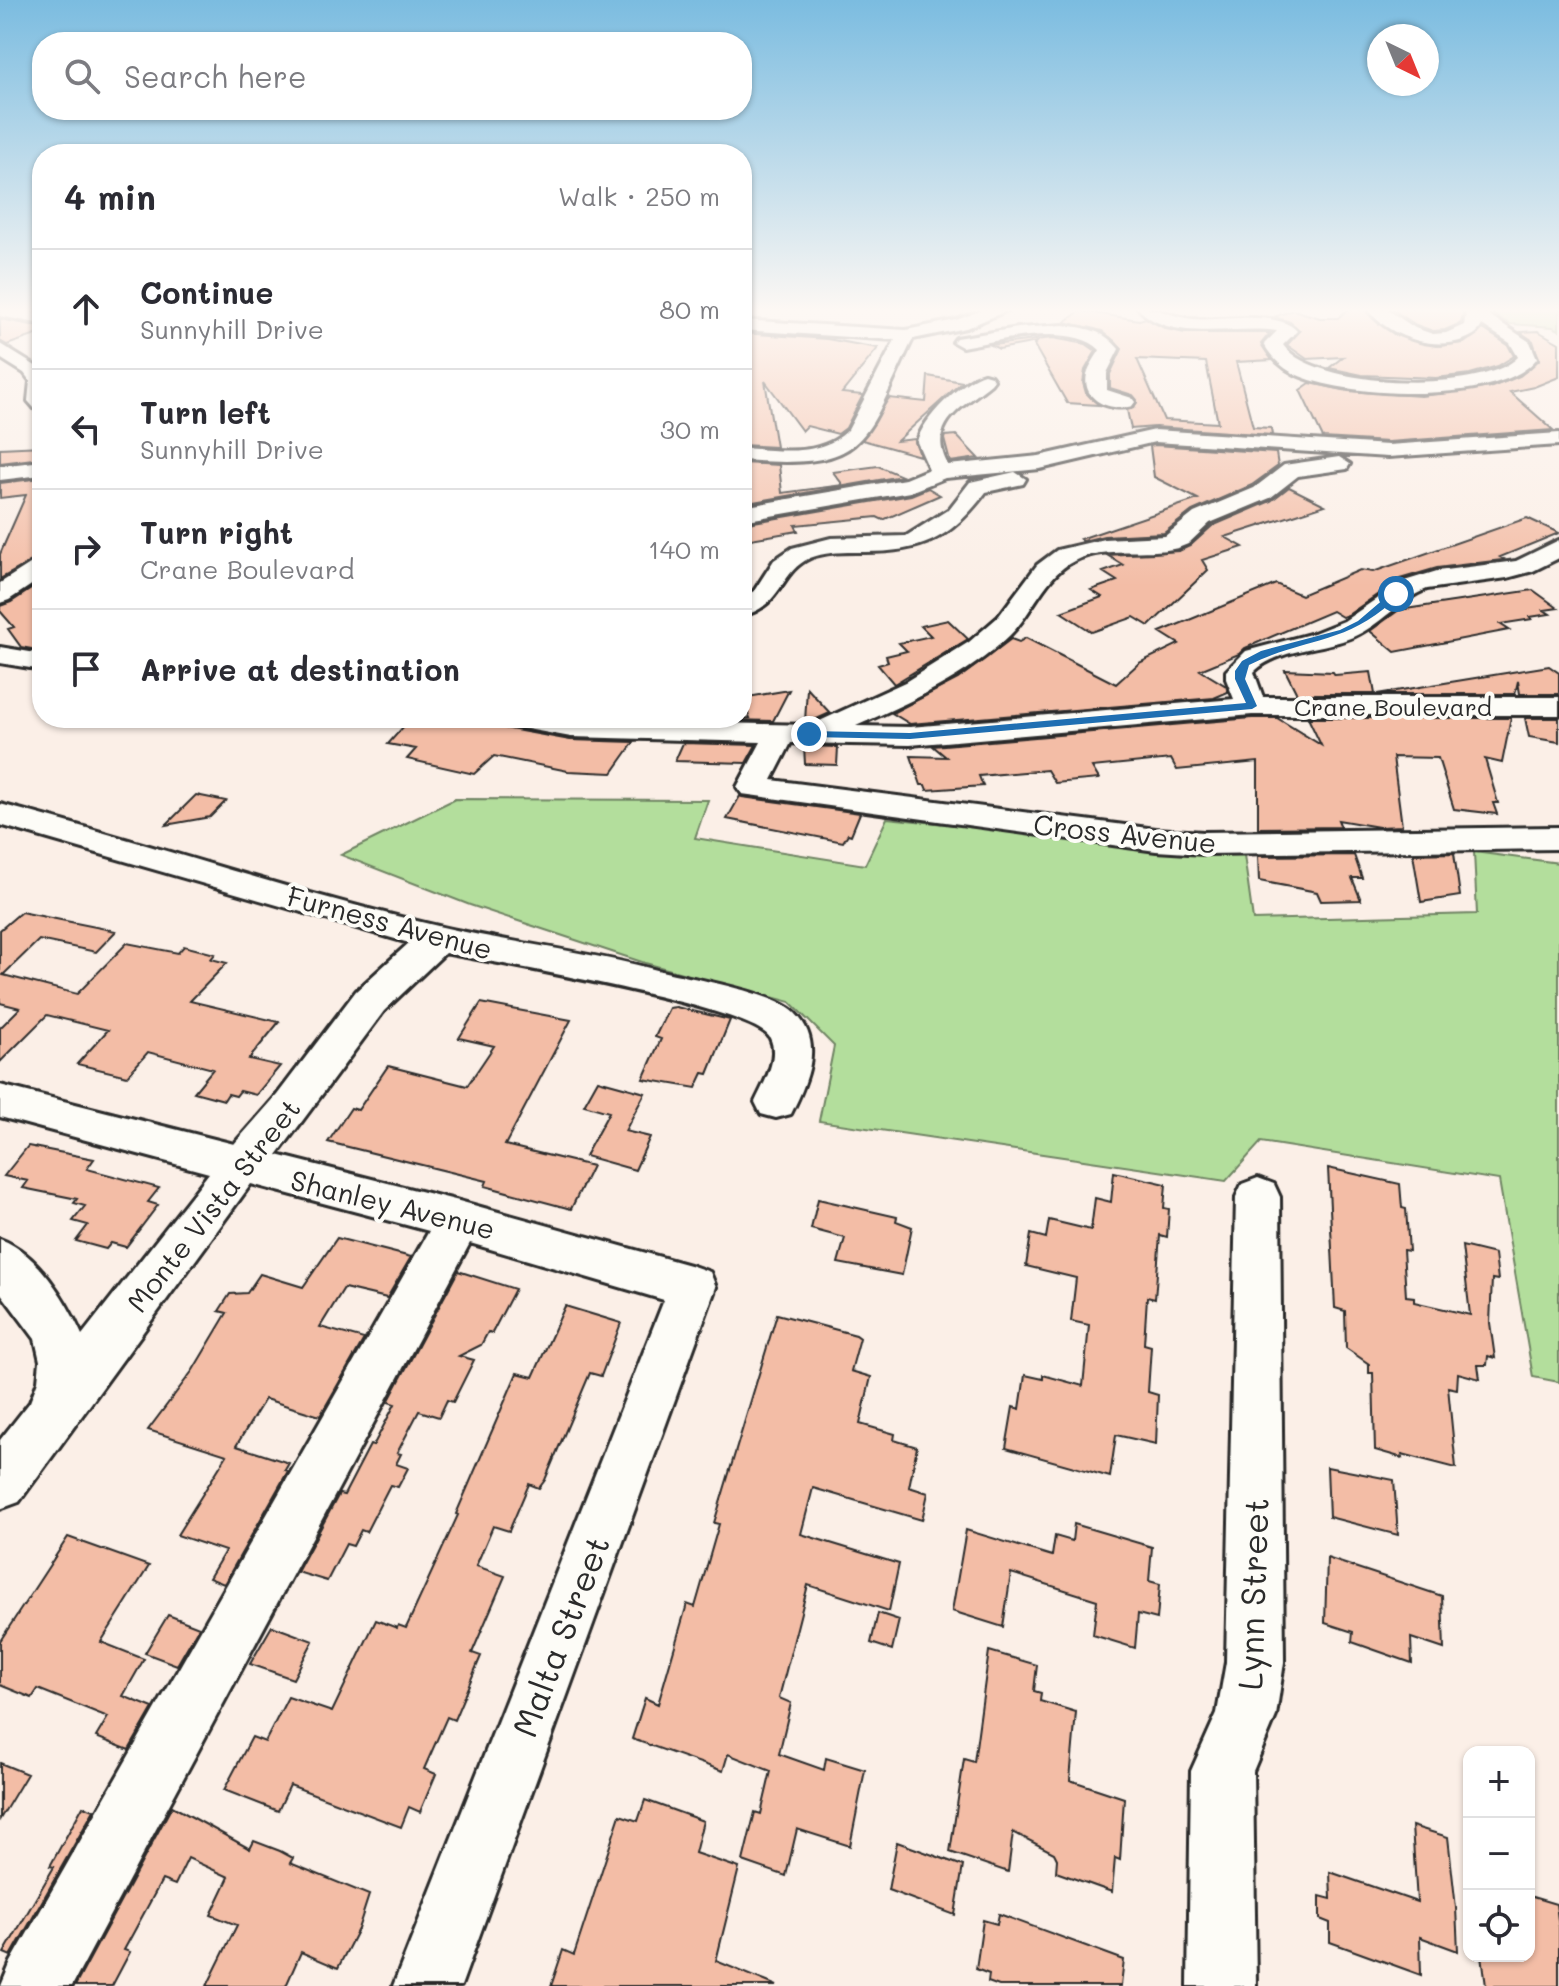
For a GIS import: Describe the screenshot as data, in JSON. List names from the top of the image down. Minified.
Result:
{"streets":{"street":["Crane Boulevard","Cross Avenue","Furness Avenue","Shanley Avenue","Monte Vista Street","Lynn Street","Malta Street"]},"crossings":[["Crane Boulevard","Cross Avenue"],["Furness Avenue","Monte Vista Street"],["Shanley Avenue","Monte Vista Street"],["Shanley Avenue","Malta Street"]],"north":"bottom right","page":{"search":"Search here","heading":["4 min","Walk · 250 m"],"list":[["Continue","Sunnyhill Drive","80 m"],["Turn left","Sunnyhill Drive","30 m"],["Turn right","Crane Boulevard","140 m"],"Arrive at destination"],"map_buttons":["+","−"]}}
